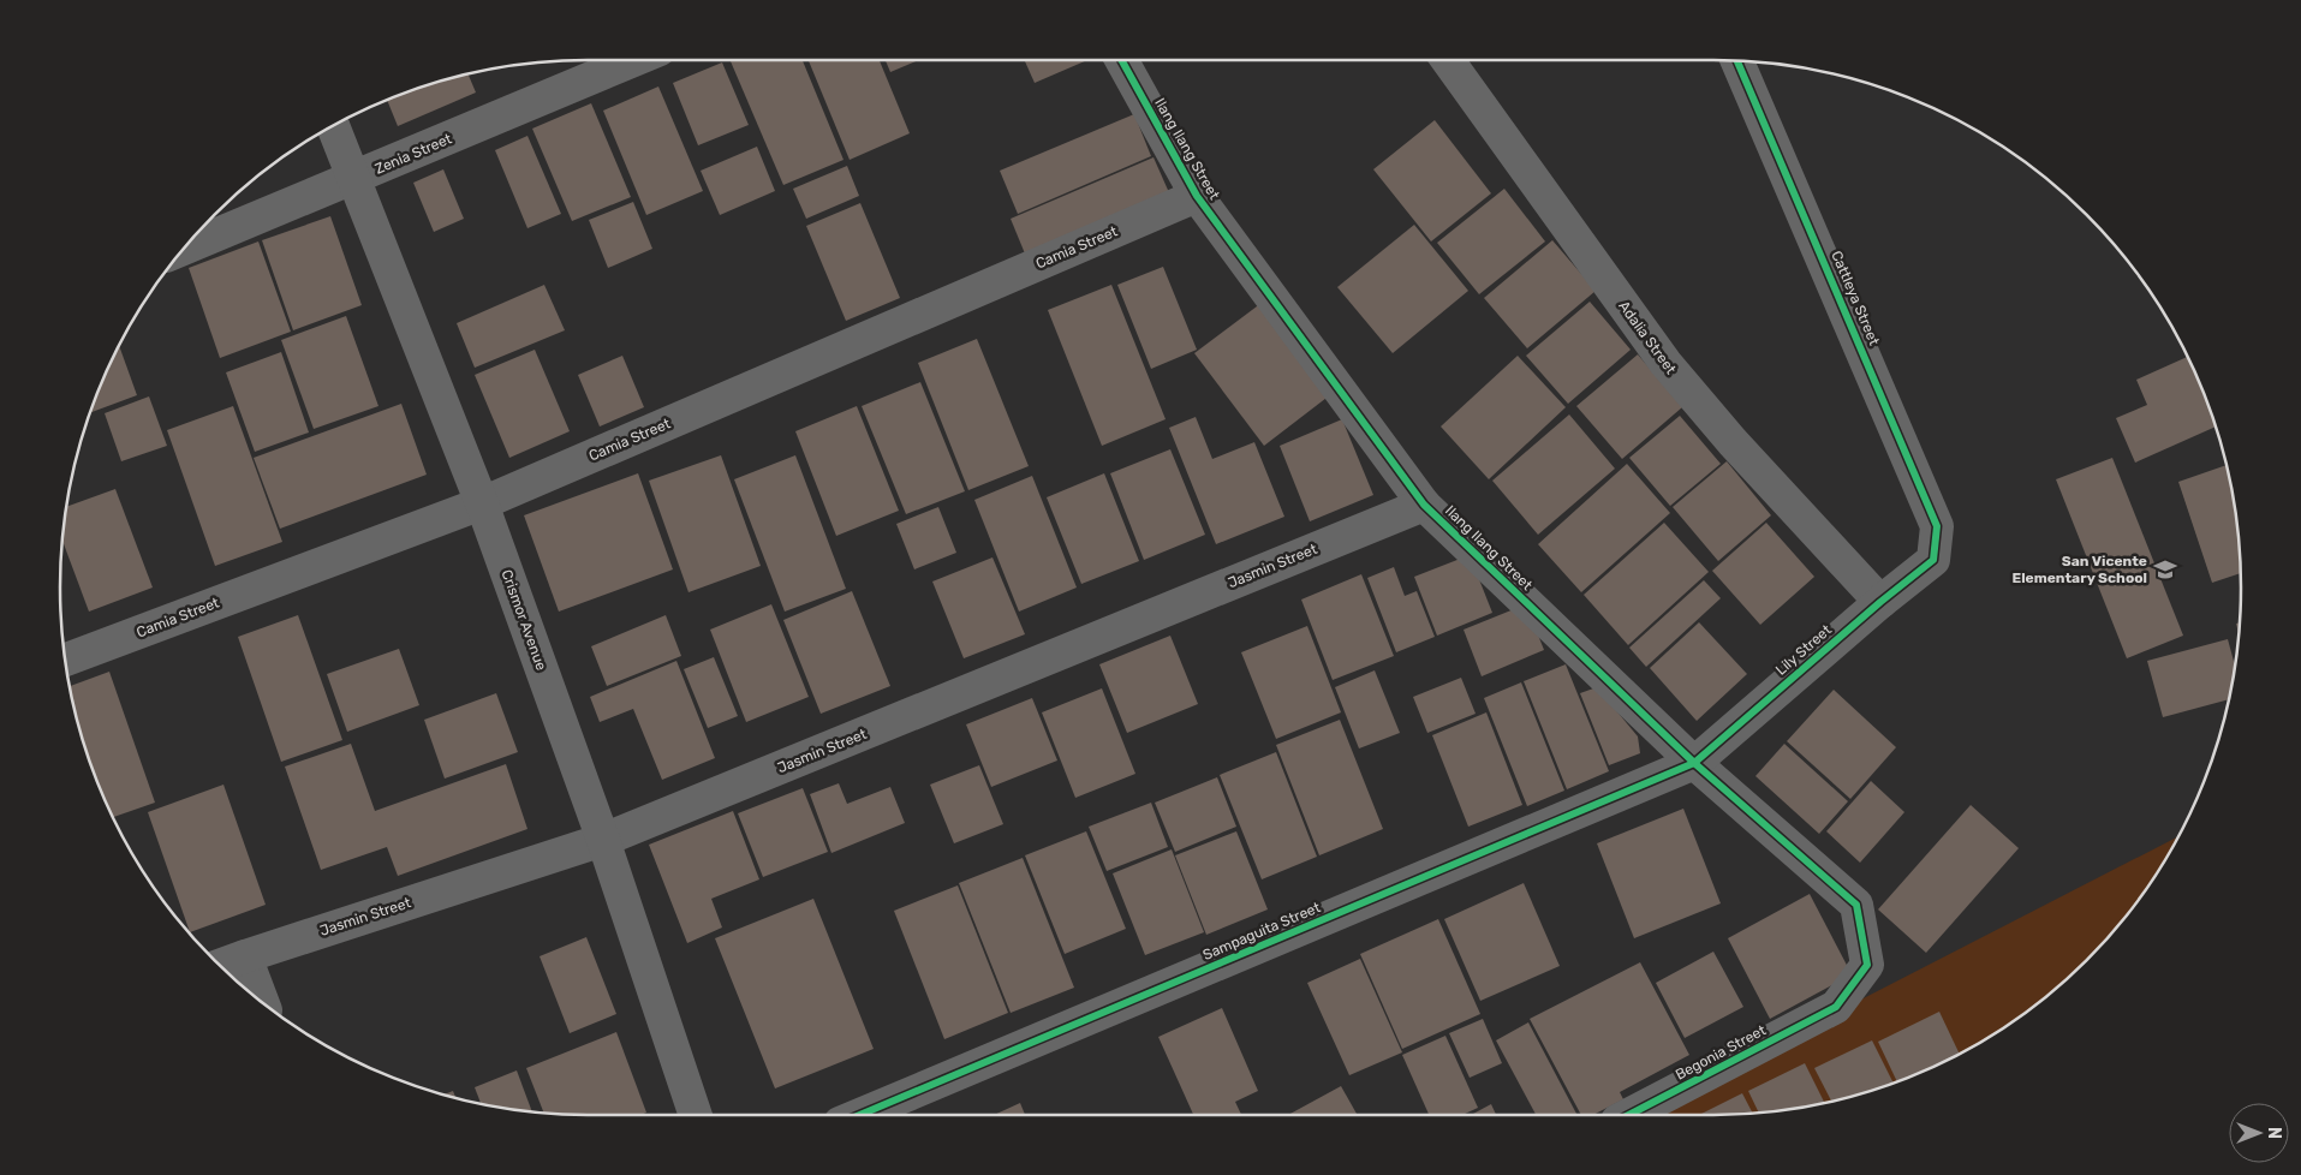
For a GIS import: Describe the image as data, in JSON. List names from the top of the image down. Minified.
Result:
{"streets":{"street":["Ilang Ilang Street","Zenia Street","Camia Street","Cattleya Street","Adalia Street","Jasmin Street","Crismor Avenue","Lily Street","Sampaguita Street","Begonia Street"]},"crossings":[["Ilang Ilang Street","Camia Street"],["Ilang Ilang Street","Jasmin Street"],["Ilang Ilang Street","Lily Street"],["Ilang Ilang Street","Sampaguita Street"],["Ilang Ilang Street","Begonia Street"],["Zenia Street","Crismor Avenue"],["Camia Street","Crismor Avenue"],["Cattleya Street","Lily Street"],["Adalia Street","Lily Street"],["Jasmin Street","Crismor Avenue"],["Lily Street","Sampaguita Street"]],"places":{"school or university":["San Vicente Elementary School"]},"north":"right"}
